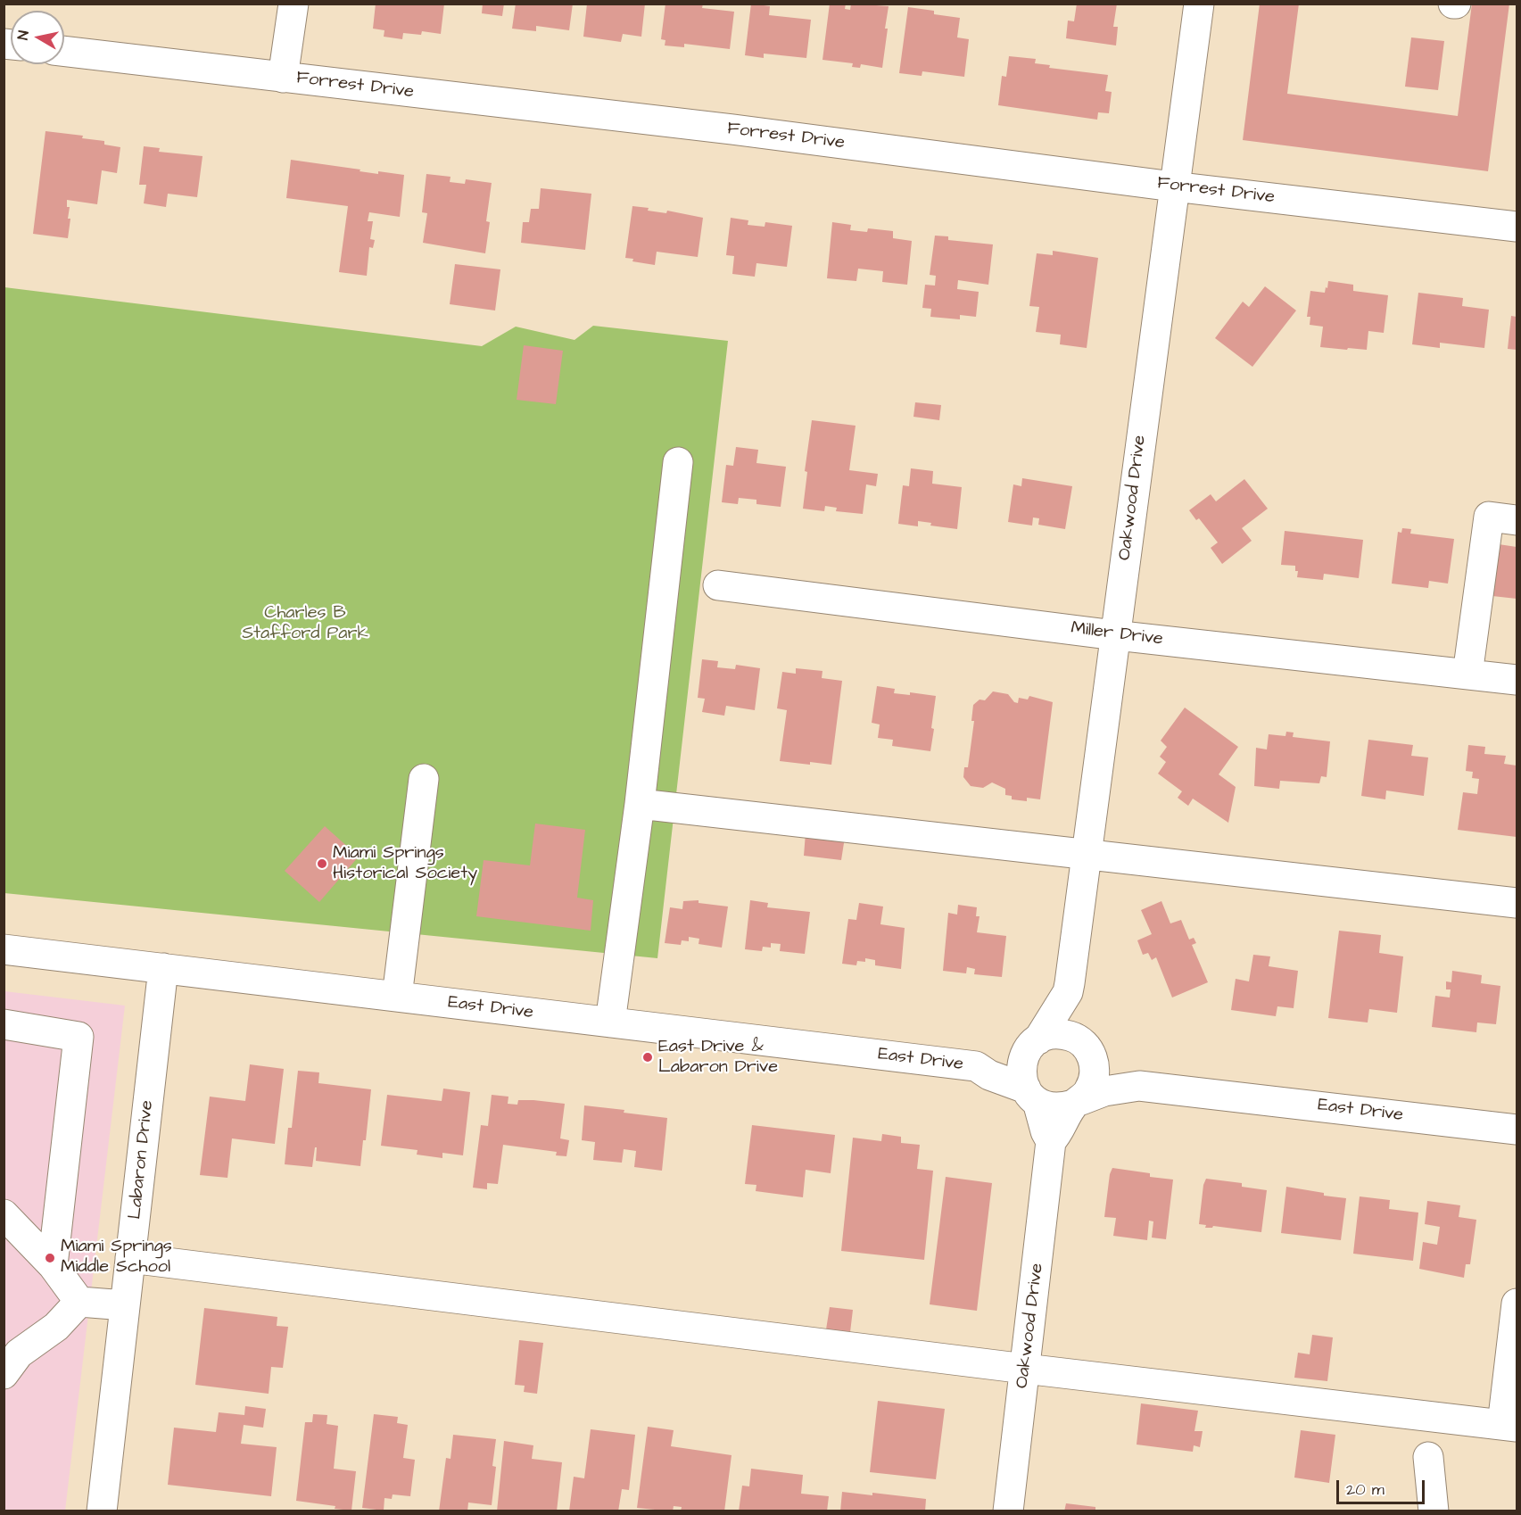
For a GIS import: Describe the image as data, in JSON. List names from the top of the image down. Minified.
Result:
{"streets":{"street":["Forrest Drive","Oakwood Drive","Miller Drive","East Drive","Labaron Drive"]},"crossings":[["Forrest Drive","Oakwood Drive"],["Oakwood Drive","Miller Drive"],["Oakwood Drive","East Drive"],["East Drive","Labaron Drive"]],"parks":["Charles B Stafford Park"],"places":["Miami Springs Historical Society","East Drive & Labaron Drive","Miami Springs Middle School"],"scale_bar":"20 m","north":"left"}
